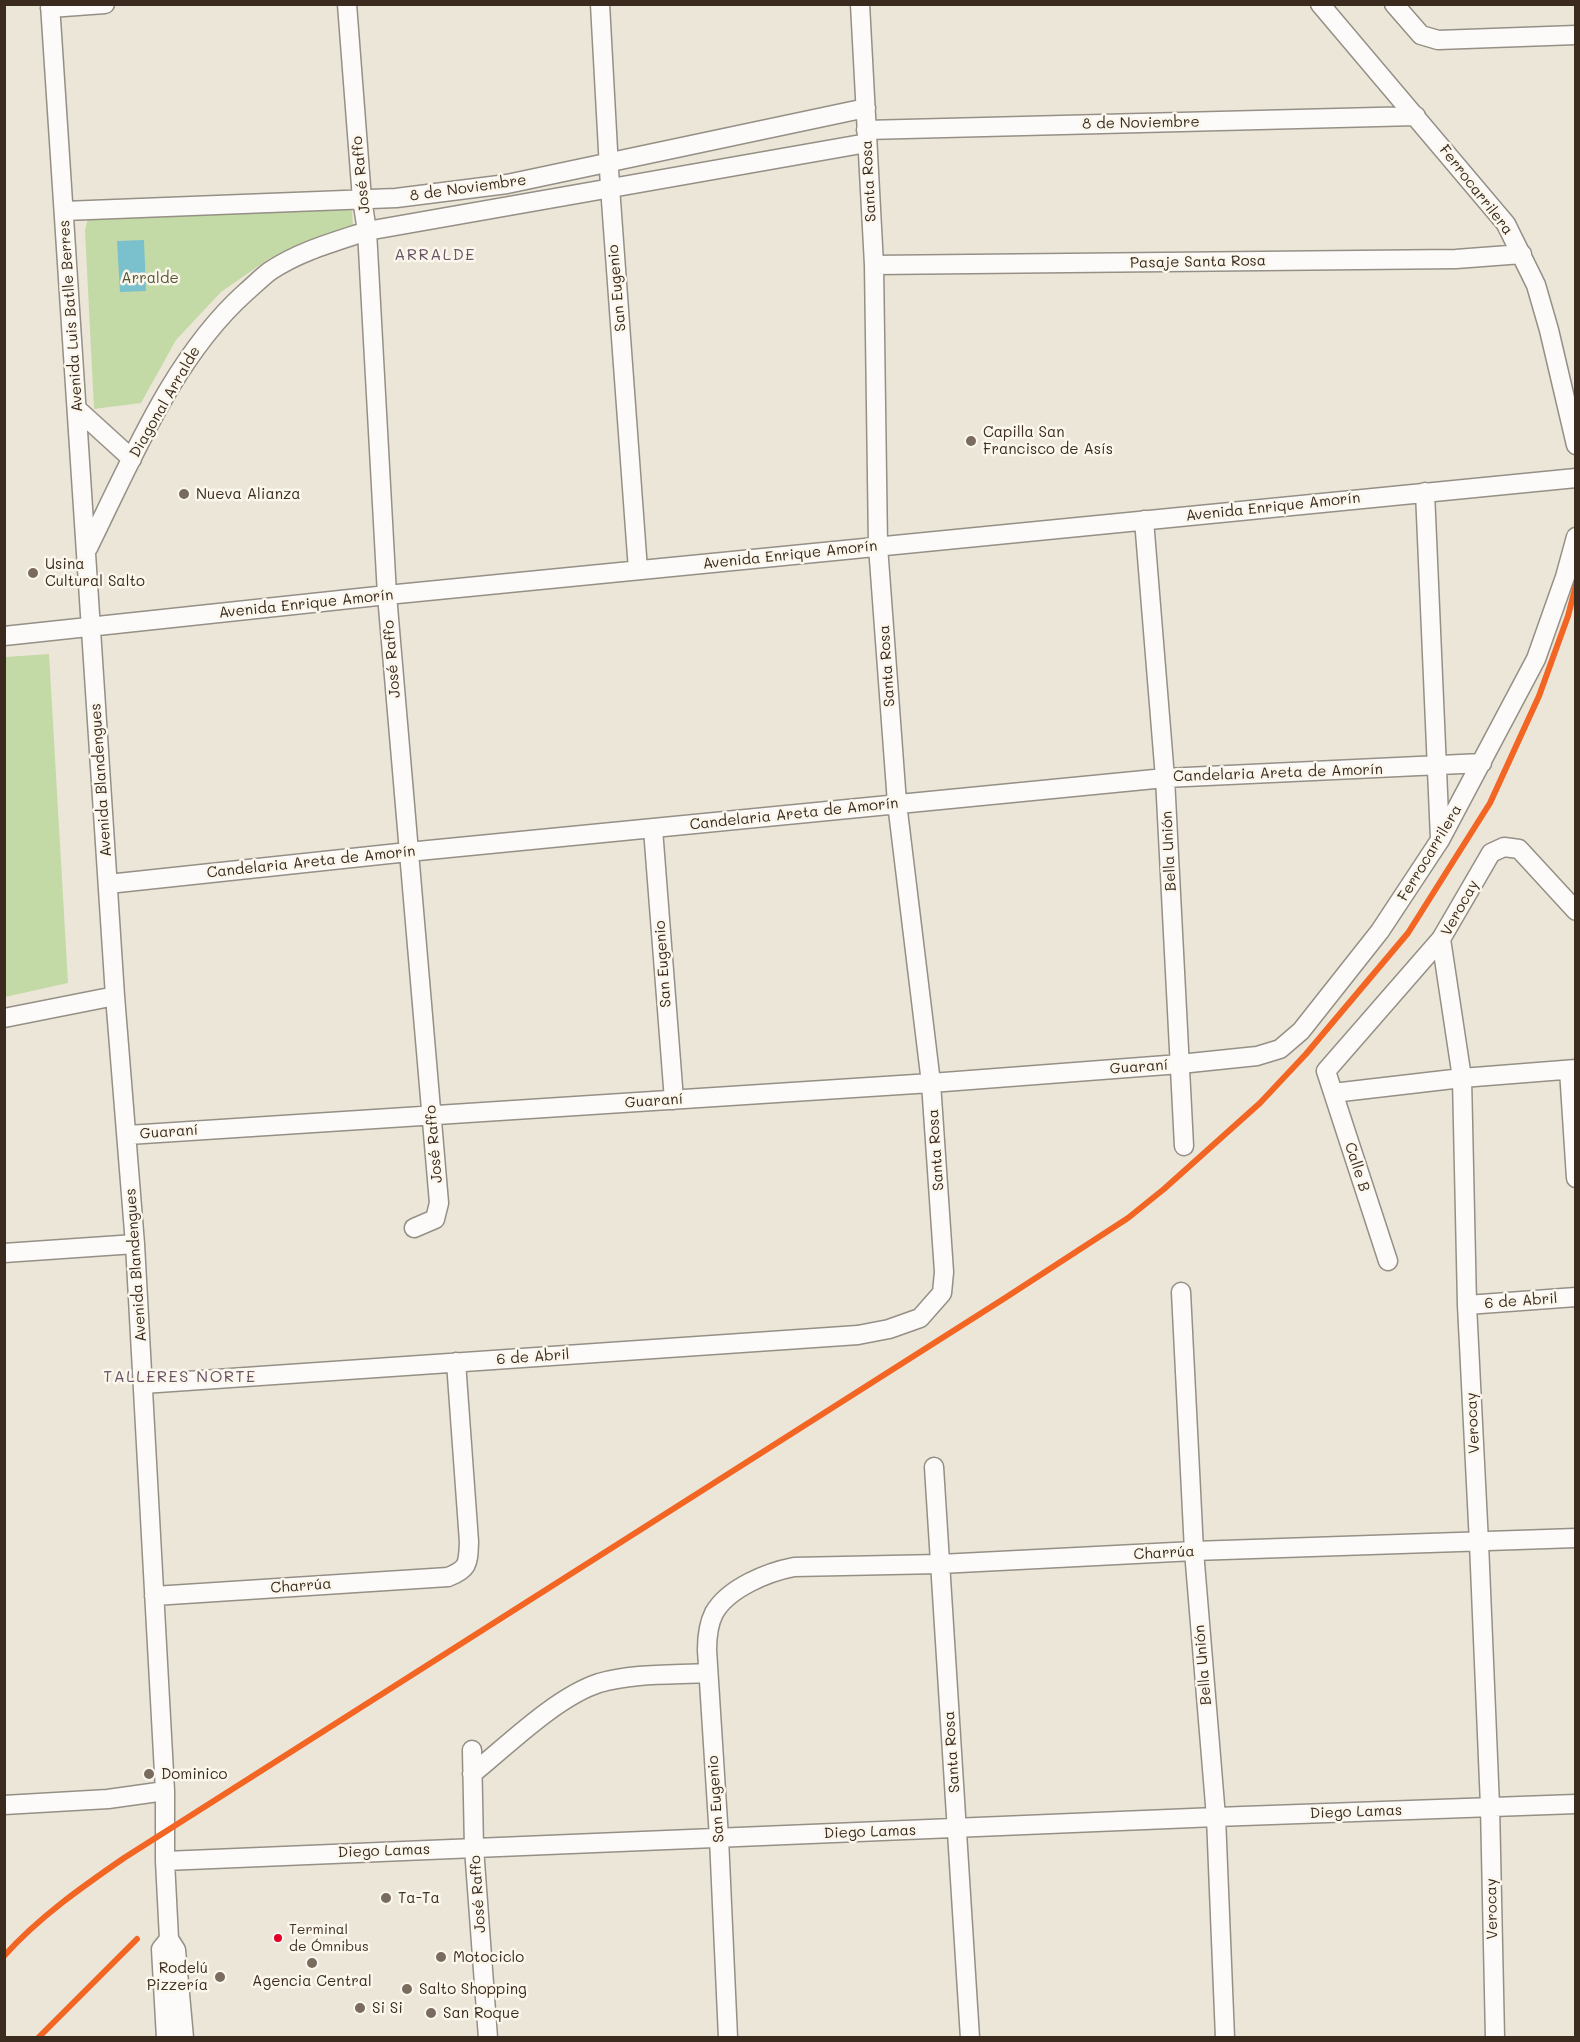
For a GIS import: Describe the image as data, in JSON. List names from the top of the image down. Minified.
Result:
{"streets":{"street":["8 de Noviembre","José Raffo","Santa Rosa","Ferrocarrilera","Pasaje Santa Rosa","San Eugenio","Avenida Luis Batlle Berres","Diagonal Arralde","Avenida Enrique Amorín","Candelaria Areta de Amorín","Avenida Blandengues","Bella Unión","Verocay","Guaraní","Calle B","6 de Abril","Charrúa","Diego Lamas"]},"crossings":[["8 de Noviembre","José Raffo"],["8 de Noviembre","Santa Rosa"],["8 de Noviembre","Ferrocarrilera"],["8 de Noviembre","San Eugenio"],["8 de Noviembre","Avenida Luis Batlle Berres"],["8 de Noviembre","Diagonal Arralde"],["José Raffo","Diagonal Arralde"],["José Raffo","Avenida Enrique Amorín"],["José Raffo","Candelaria Areta de Amorín"],["José Raffo","Guaraní"],["José Raffo","Diego Lamas"],["Santa Rosa","Pasaje Santa Rosa"],["Santa Rosa","Avenida Enrique Amorín"],["Santa Rosa","Candelaria Areta de Amorín"],["Santa Rosa","Guaraní"],["Santa Rosa","6 de Abril"],["Santa Rosa","Charrúa"],["Santa Rosa","Diego Lamas"],["Ferrocarrilera","Pasaje Santa Rosa"],["Ferrocarrilera","Candelaria Areta de Amorín"],["Ferrocarrilera","Bella Unión"],["Ferrocarrilera","Guaraní"],["San Eugenio","Avenida Enrique Amorín"],["San Eugenio","Candelaria Areta de Amorín"],["San Eugenio","Guaraní"],["San Eugenio","Charrúa"],["San Eugenio","Diego Lamas"],["Avenida Luis Batlle Berres","Diagonal Arralde"],["Avenida Luis Batlle Berres","Avenida Enrique Amorín"],["Avenida Luis Batlle Berres","Avenida Blandengues"],["Avenida Enrique Amorín","Avenida Blandengues"],["Avenida Enrique Amorín","Bella Unión"],["Candelaria Areta de Amorín","Avenida Blandengues"],["Candelaria Areta de Amorín","Bella Unión"],["Avenida Blandengues","Guaraní"],["Avenida Blandengues","6 de Abril"],["Avenida Blandengues","Charrúa"],["Avenida Blandengues","Diego Lamas"],["Bella Unión","Guaraní"],["Bella Unión","Charrúa"],["Bella Unión","Diego Lamas"],["Verocay","Calle B"],["Verocay","6 de Abril"],["Verocay","Charrúa"],["Verocay","Diego Lamas"],["6 de Abril","Charrúa"]],"districts":["ARRALDE","TALLERES NORTE"],"parks":["Arralde"],"places":["Capilla San Francisco de Asís","Nueva Alianza","Usina Cultural Salto","Dominico","Ta-Ta","Terminal de Ómnibus","Motociclo","Agencia Central","Rodelú Pizzería","Salto Shopping","Si Si","San Roque"]}
